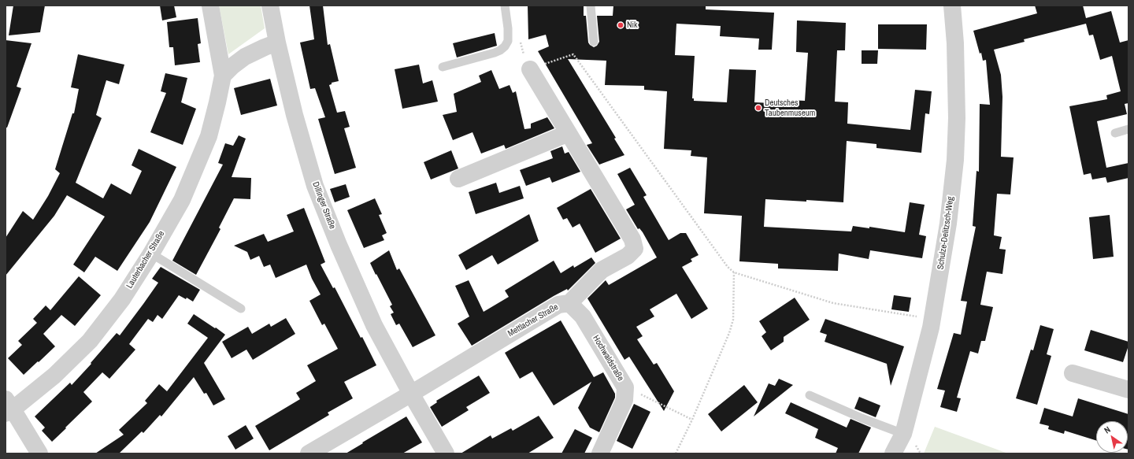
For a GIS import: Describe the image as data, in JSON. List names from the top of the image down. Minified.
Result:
{"streets":{"street":["Dillinger Straße","Schulze-Delitzsch-Weg","Lauterbacher Straße","Mettlacher Straße","Hochwaldstraße"]},"crossings":[["Dillinger Straße","Mettlacher Straße"],["Mettlacher Straße","Hochwaldstraße"]],"places":["Nik","Deutsches Taubenmuseum"],"north":"top left"}
